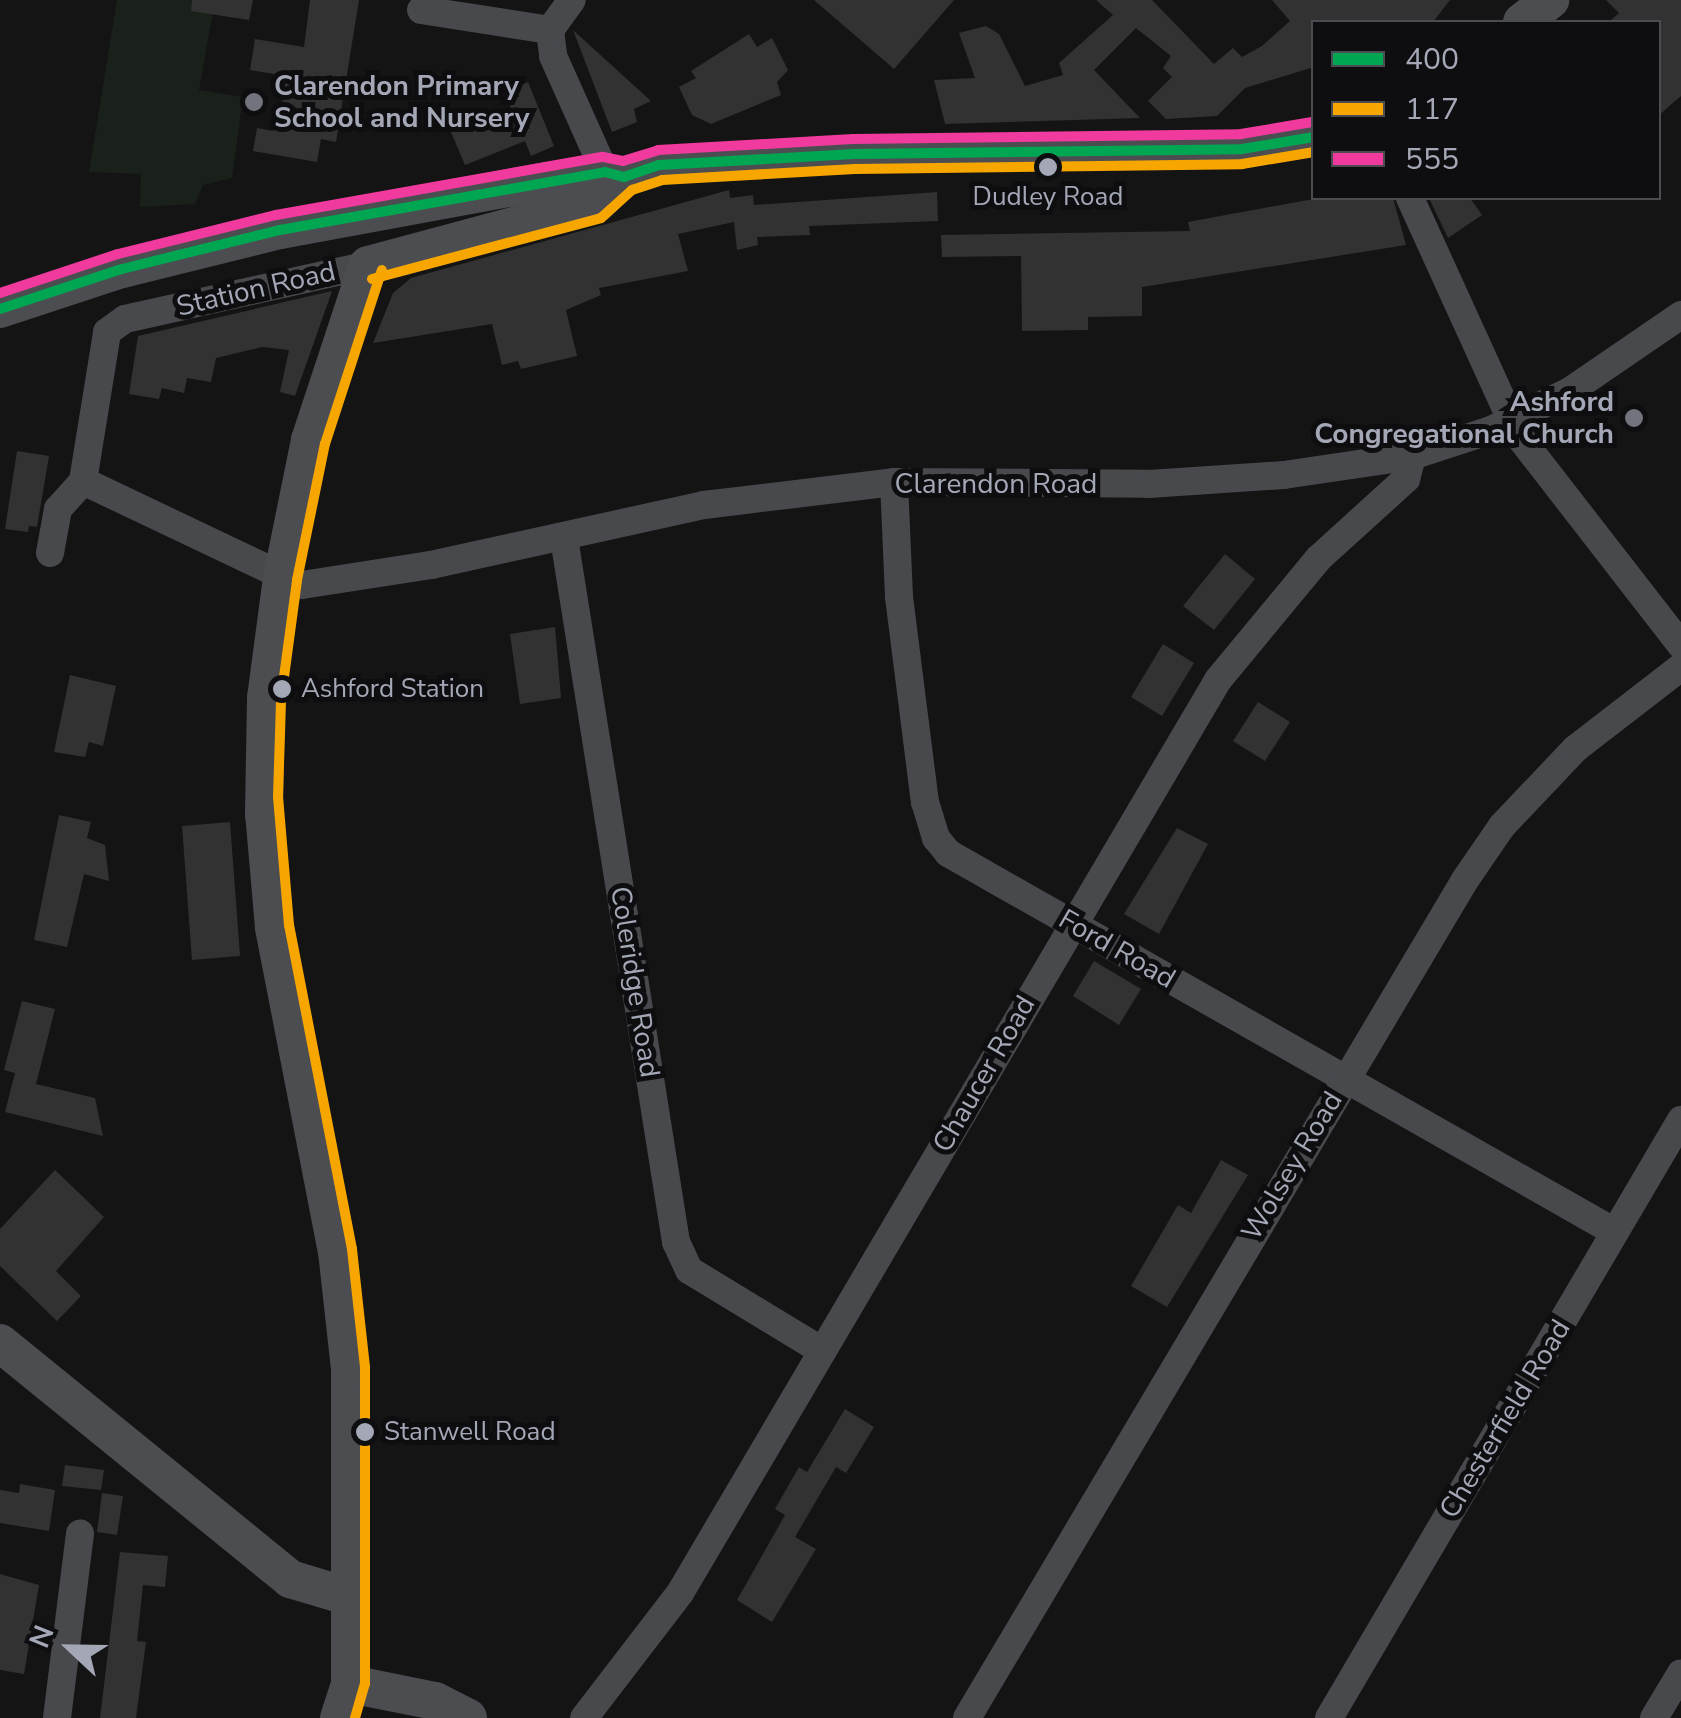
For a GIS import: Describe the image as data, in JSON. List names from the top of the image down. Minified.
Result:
{"streets":{"street":["Station Road","Clarendon Road","Ford Road","Coleridge Road","Chaucer Road","Wolsey Road","Chesterfield Road"]},"crossings":[["Clarendon Road","Ford Road"],["Clarendon Road","Coleridge Road"],["Clarendon Road","Chaucer Road"],["Ford Road","Chaucer Road"],["Ford Road","Wolsey Road"],["Ford Road","Chesterfield Road"],["Coleridge Road","Chaucer Road"]],"places":["Clarendon Primary School and Nursery","Dudley Road","Ashford Congregational Church","Ashford Station","Stanwell Road"],"lines":["transit line 555","transit line 400","transit line 117"],"legend":["400","117","555"],"north":"left"}
